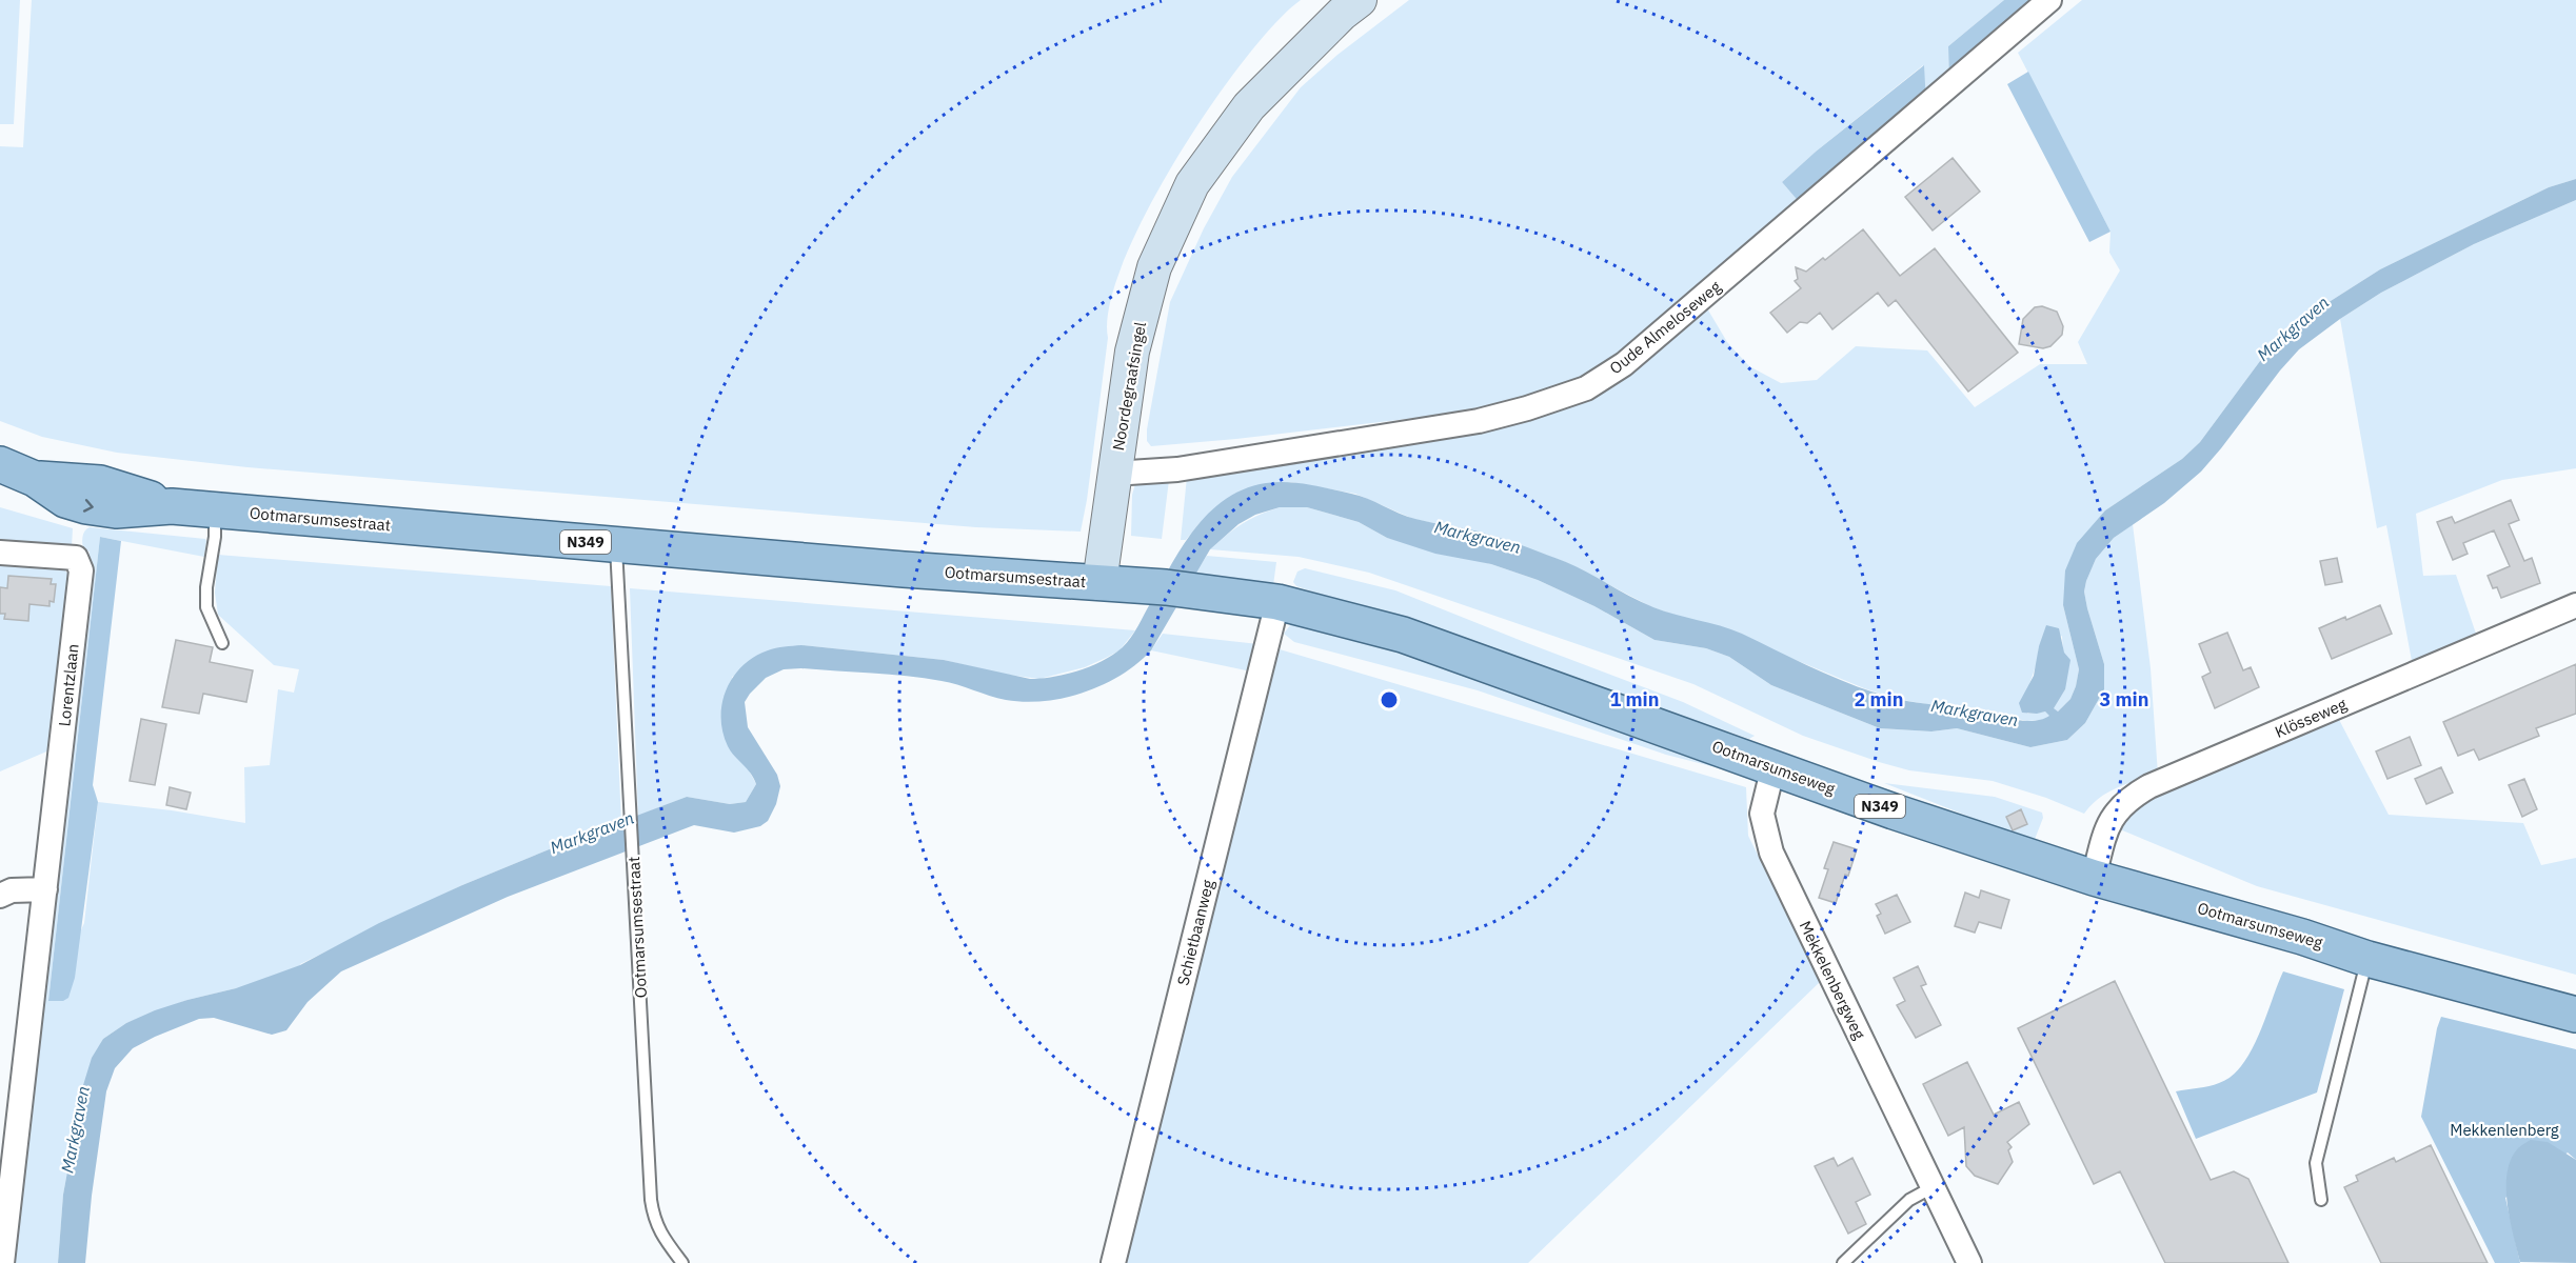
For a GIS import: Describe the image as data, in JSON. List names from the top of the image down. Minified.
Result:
{"streets":{"main road":["Noordegraafsingel","Ootmarsumsestraat","N349","Ootmarsumseweg"],"street":["Oude Almeloseweg","Lorentzlaan","Klösseweg","Schietbaanweg","Mekkelenbergweg"]},"crossings":[["Oude Almeloseweg","Noordegraafsingel"],["Noordegraafsingel","Ootmarsumsestraat"],["Ootmarsumsestraat","Ootmarsumseweg"],["Klösseweg","Ootmarsumseweg"],["Ootmarsumseweg","Schietbaanweg"],["Ootmarsumseweg","Mekkelenbergweg"]],"water":["Markgraven"],"parks":["Mekkenlenberg"],"rings":["1 min","2 min","3 min"]}
